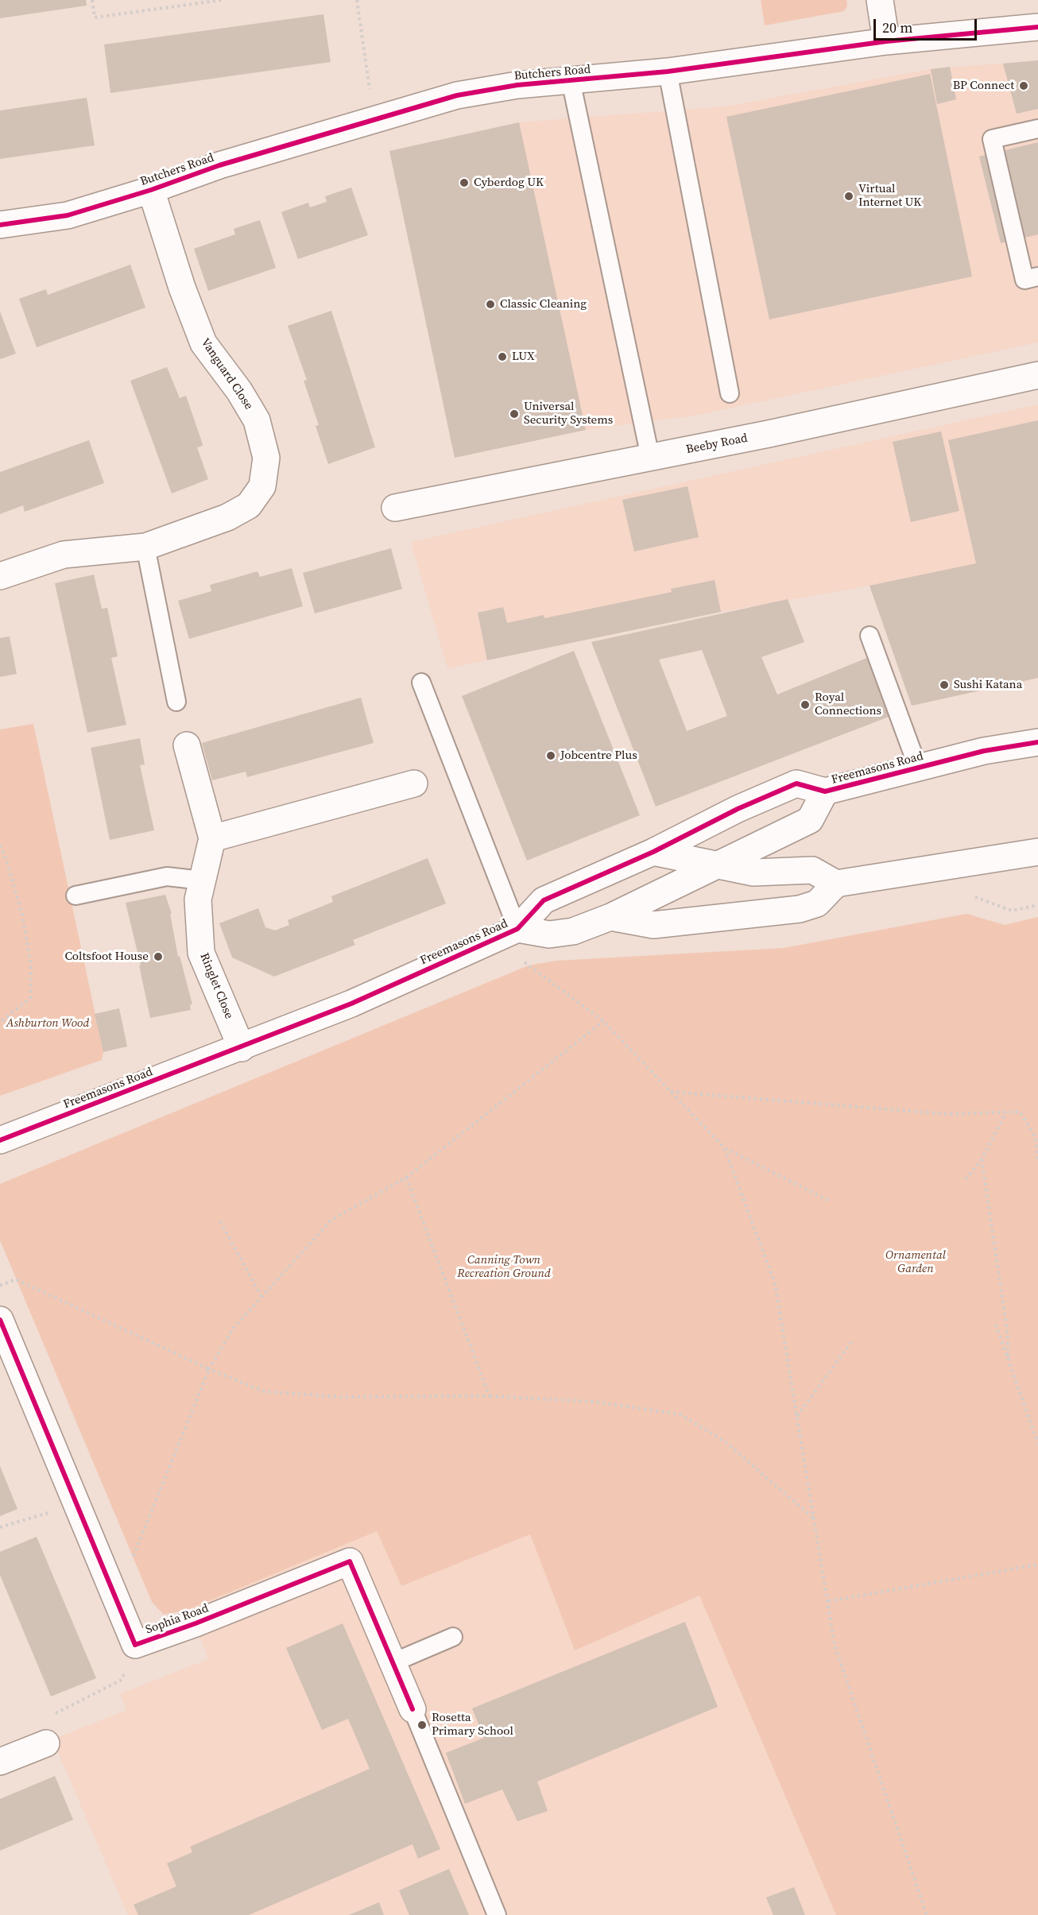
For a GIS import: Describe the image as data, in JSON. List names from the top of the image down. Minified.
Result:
{"streets":{"street":["Butchers Road","Vanguard Close","Beeby Road","Freemasons Road","Ringlet Close","Sophia Road"]},"crossings":[["Butchers Road","Vanguard Close"],["Freemasons Road","Ringlet Close"]],"parks":["Ashburton Wood","Ornamental Garden","Canning Town Recreation Ground"],"places":["BP Connect","Cyberdog UK","Virtual Internet UK","Classic Cleaning","LUX","Universal Security Systems","Sushi Katana","Royal Connections","Jobcentre Plus","Coltsfoot House","Rosetta Primary School"],"scale_bar":"20 m"}
